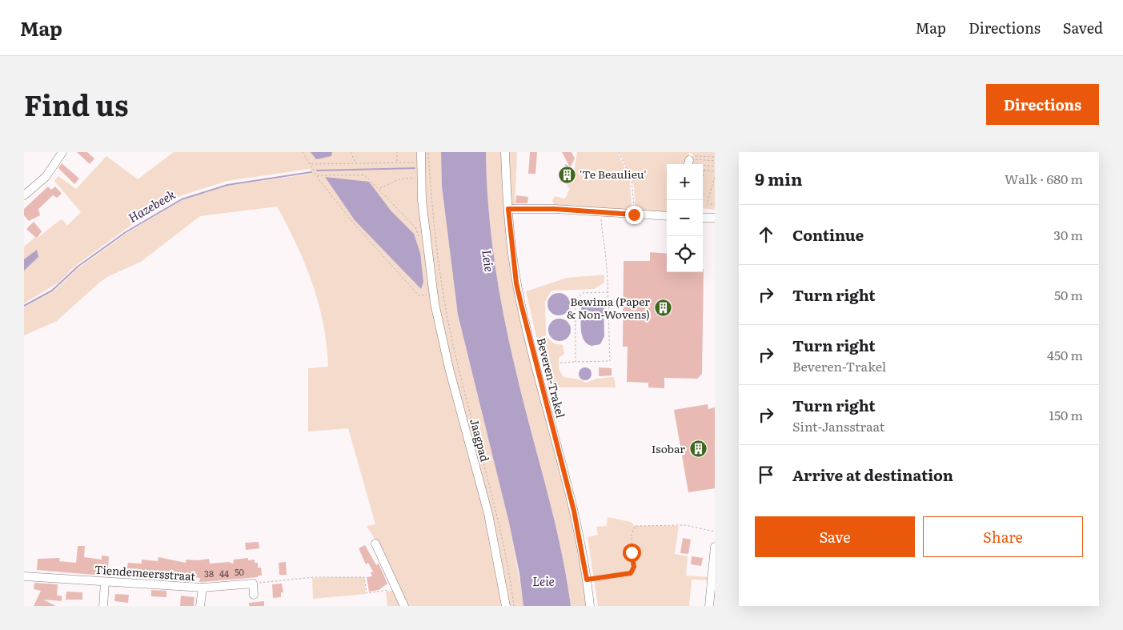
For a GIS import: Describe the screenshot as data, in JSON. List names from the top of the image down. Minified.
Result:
{"streets":{"street":["Beveren-Trakel","Jaagpad","Tiendemeersstraat"]},"water":["Hazebeek","Leie"],"places":{"building":["'Te Beaulieu'","Bewima (Paper & Non-Wovens)","Isobar"]},"house_numbers":["50","38","44"],"page":{"header":"Map","nav":["Map","Directions","Saved"],"title":"Find us","buttons":["Directions",["Save","Share"]],"heading":["9 min","Walk · 680 m"],"map_buttons":["+","−"],"list":[["Continue","30 m"],["Turn right","50 m"],["Turn right","Beveren-Trakel","450 m"],["Turn right","Sint-Jansstraat","150 m"],"Arrive at destination"]}}
